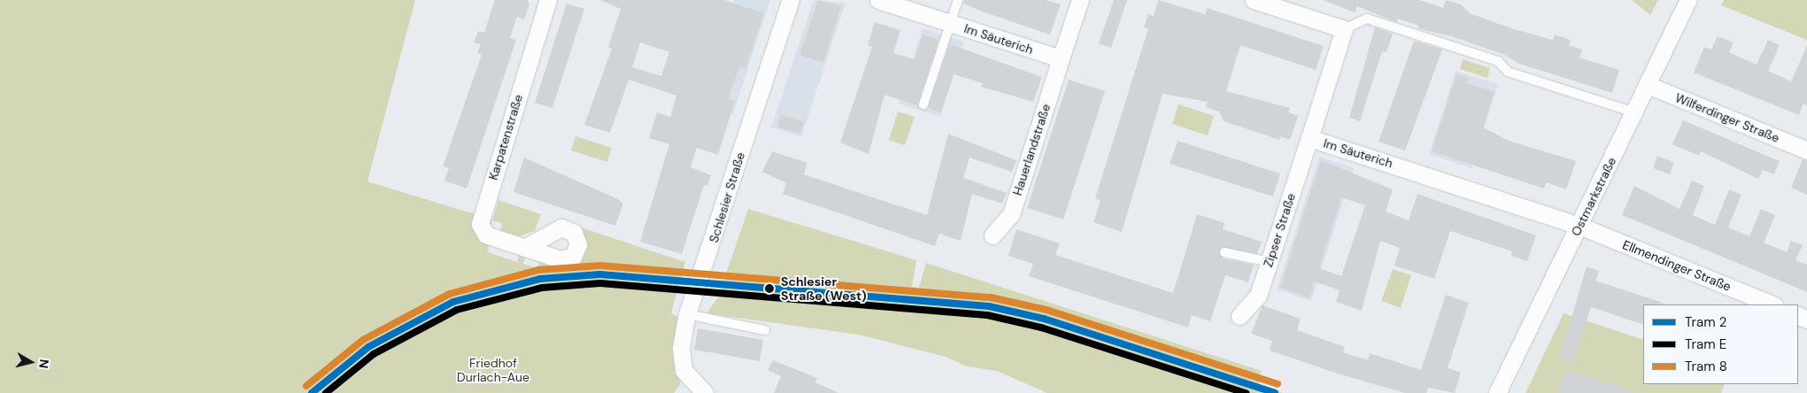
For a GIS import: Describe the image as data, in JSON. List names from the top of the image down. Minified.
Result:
{"streets":{"street":["Im Säuterich","Wilferdinger Straße","Karpatenstraße","Hauerlandstraße","Ostmarkstraße","Schlesier Straße","Zipser Straße","Ellmendinger Straße"]},"crossings":[["Im Säuterich","Hauerlandstraße"],["Im Säuterich","Ostmarkstraße"],["Im Säuterich","Zipser Straße"],["Im Säuterich","Ellmendinger Straße"],["Wilferdinger Straße","Ostmarkstraße"],["Ostmarkstraße","Ellmendinger Straße"]],"parks":["Friedhof Durlach-Aue"],"places":["Schlesier Straße (West)"],"lines":["tram line 8","tram line 2","tram line E"],"legend":["Tram 2","Tram E","Tram 8"],"north":"right"}
